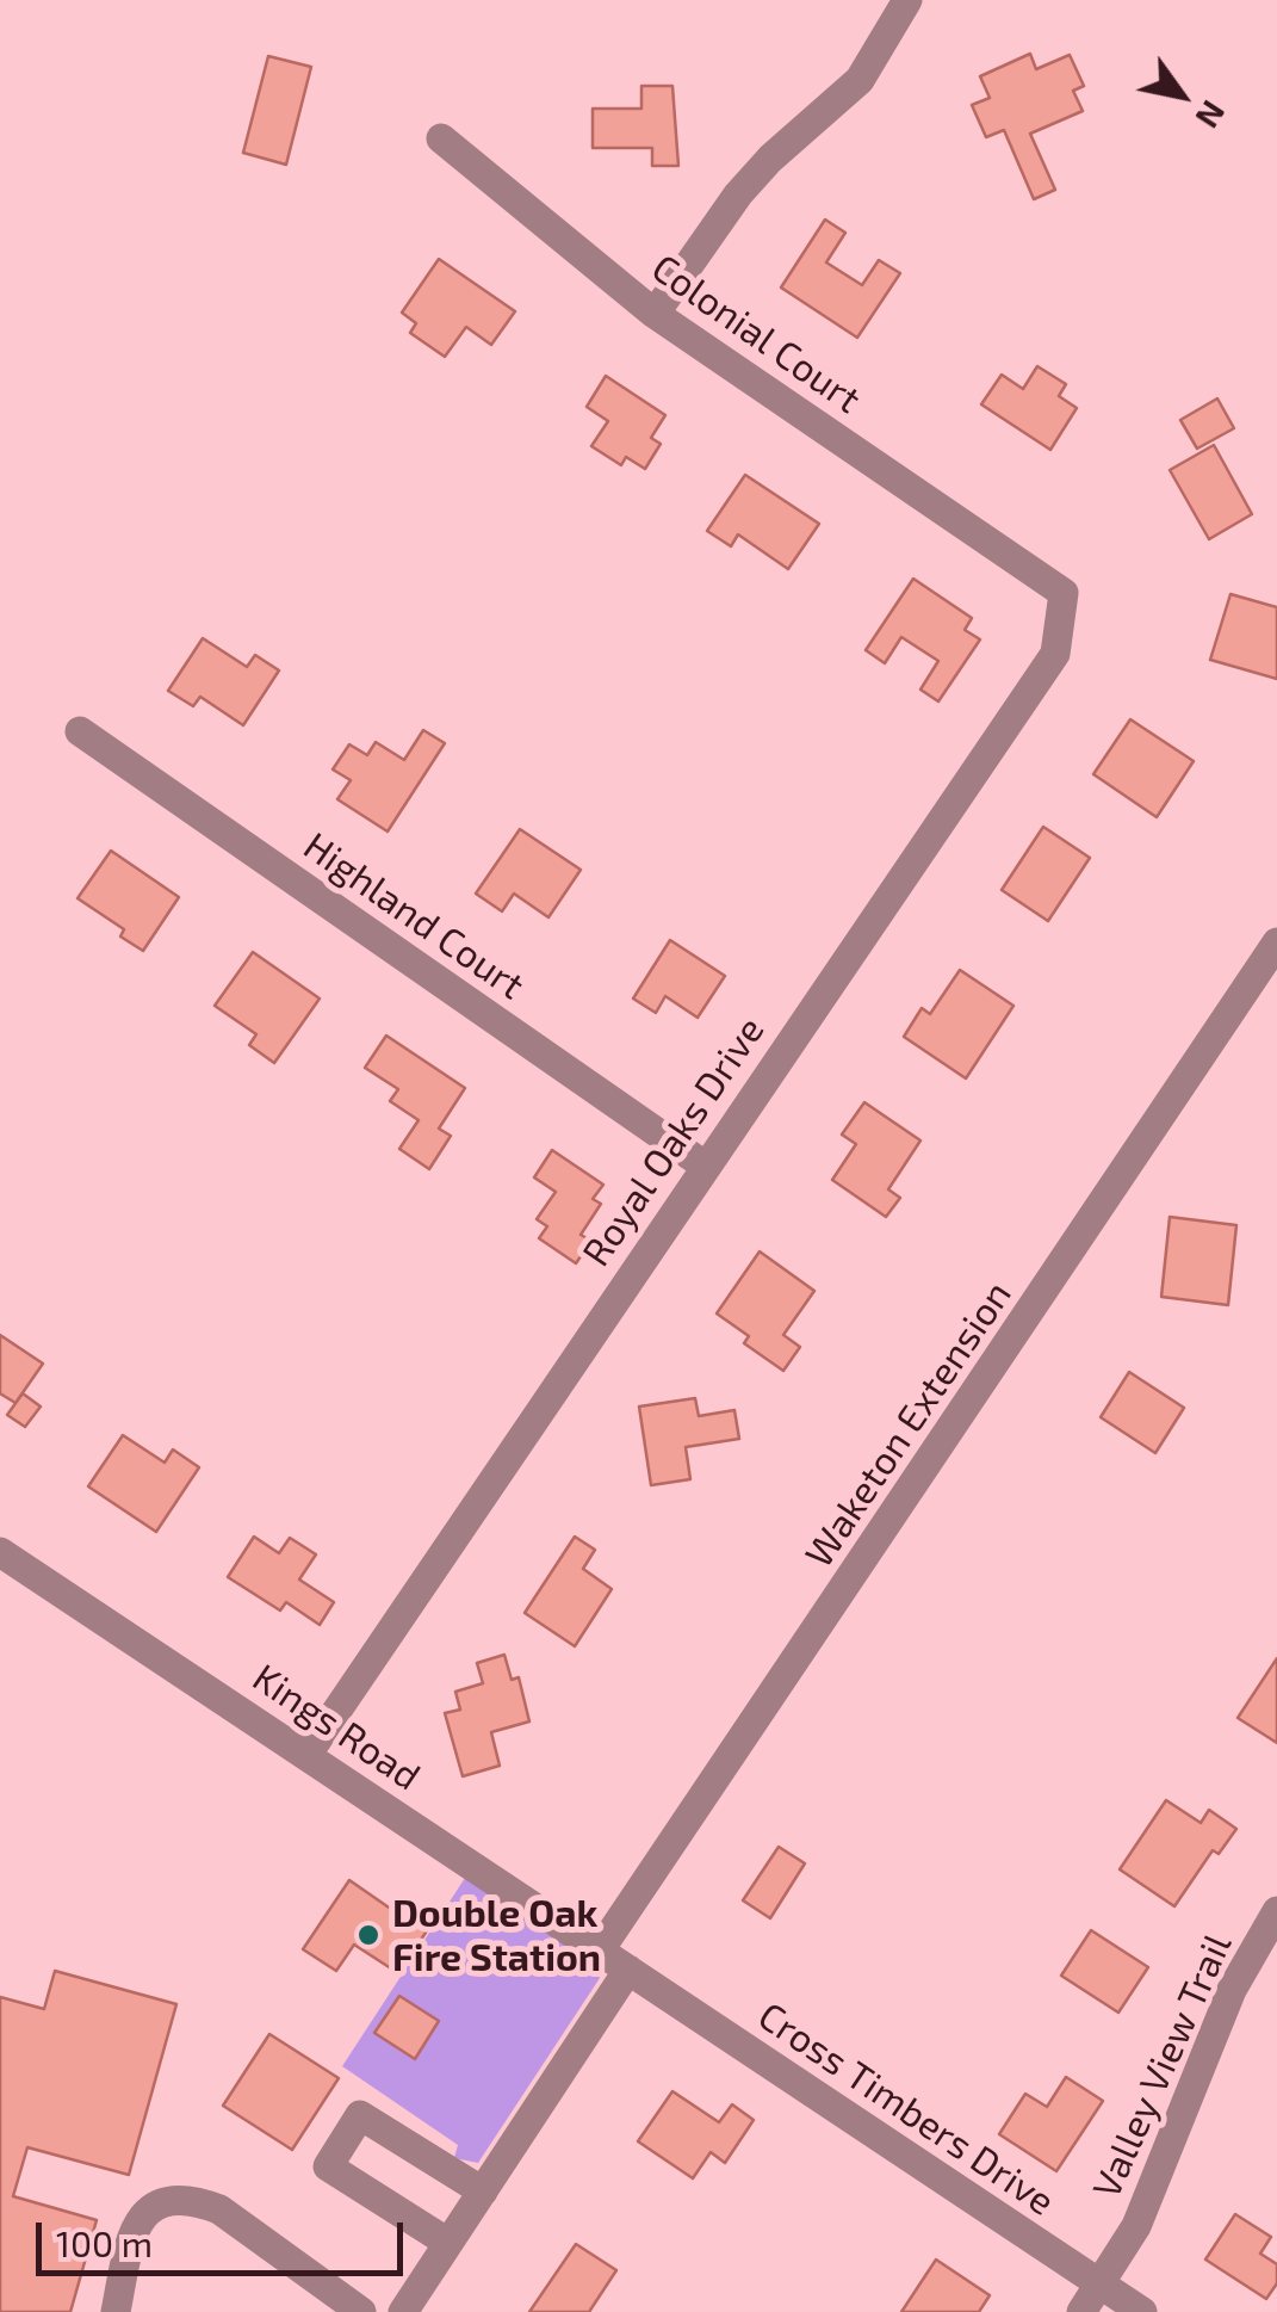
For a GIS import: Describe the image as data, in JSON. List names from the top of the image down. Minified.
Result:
{"streets":{"street":["Colonial Court","Highland Court","Royal Oaks Drive","Waketon Extension","Kings Road","Valley View Trail","Cross Timbers Drive"]},"crossings":[["Colonial Court","Royal Oaks Drive"],["Highland Court","Royal Oaks Drive"],["Royal Oaks Drive","Kings Road"],["Waketon Extension","Kings Road"],["Kings Road","Cross Timbers Drive"],["Valley View Trail","Cross Timbers Drive"]],"places":["Double Oak Fire Station"],"scale_bar":"100 m","north":"bottom right"}
